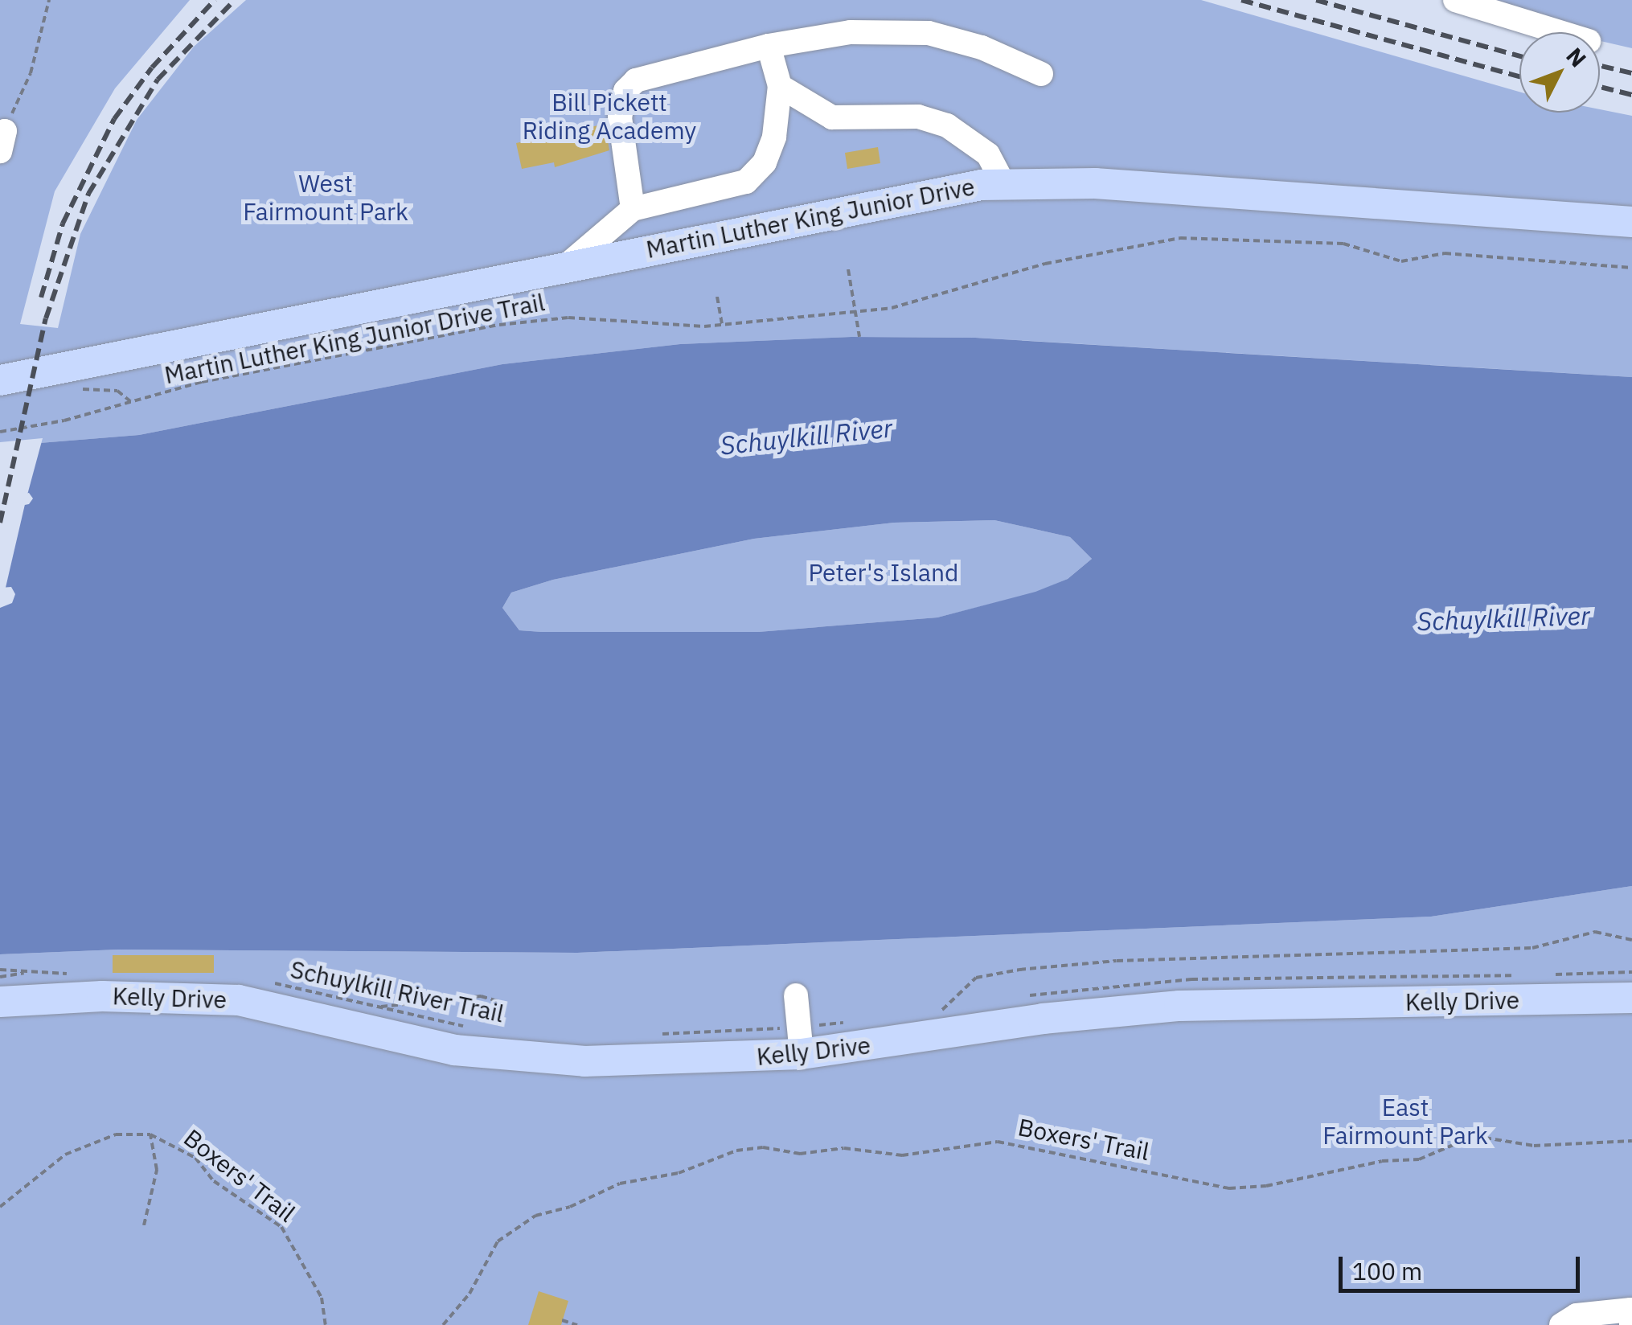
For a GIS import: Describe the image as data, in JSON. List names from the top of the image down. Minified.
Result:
{"streets":{"main road":["Martin Luther King Junior Drive","Kelly Drive"],"path":["Martin Luther King Junior Drive Trail","Schuylkill River Trail","Boxers' Trail"]},"water":["Schuylkill River"],"parks":["Bill Pickett Riding Academy","West Fairmount Park","Peter's Island","East Fairmount Park"],"scale_bar":"100 m","north":"top right"}
